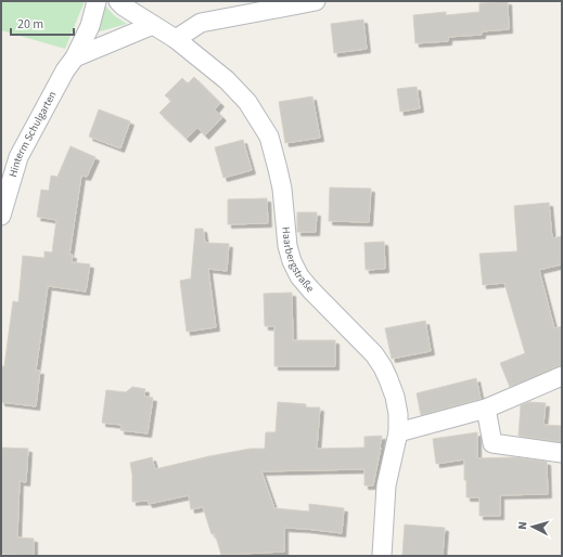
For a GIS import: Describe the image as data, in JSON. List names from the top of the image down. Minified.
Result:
{"streets":{"street":["Hinterm Schulgarten","Haarbergstraße"]},"scale_bar":"20 m","north":"left"}
